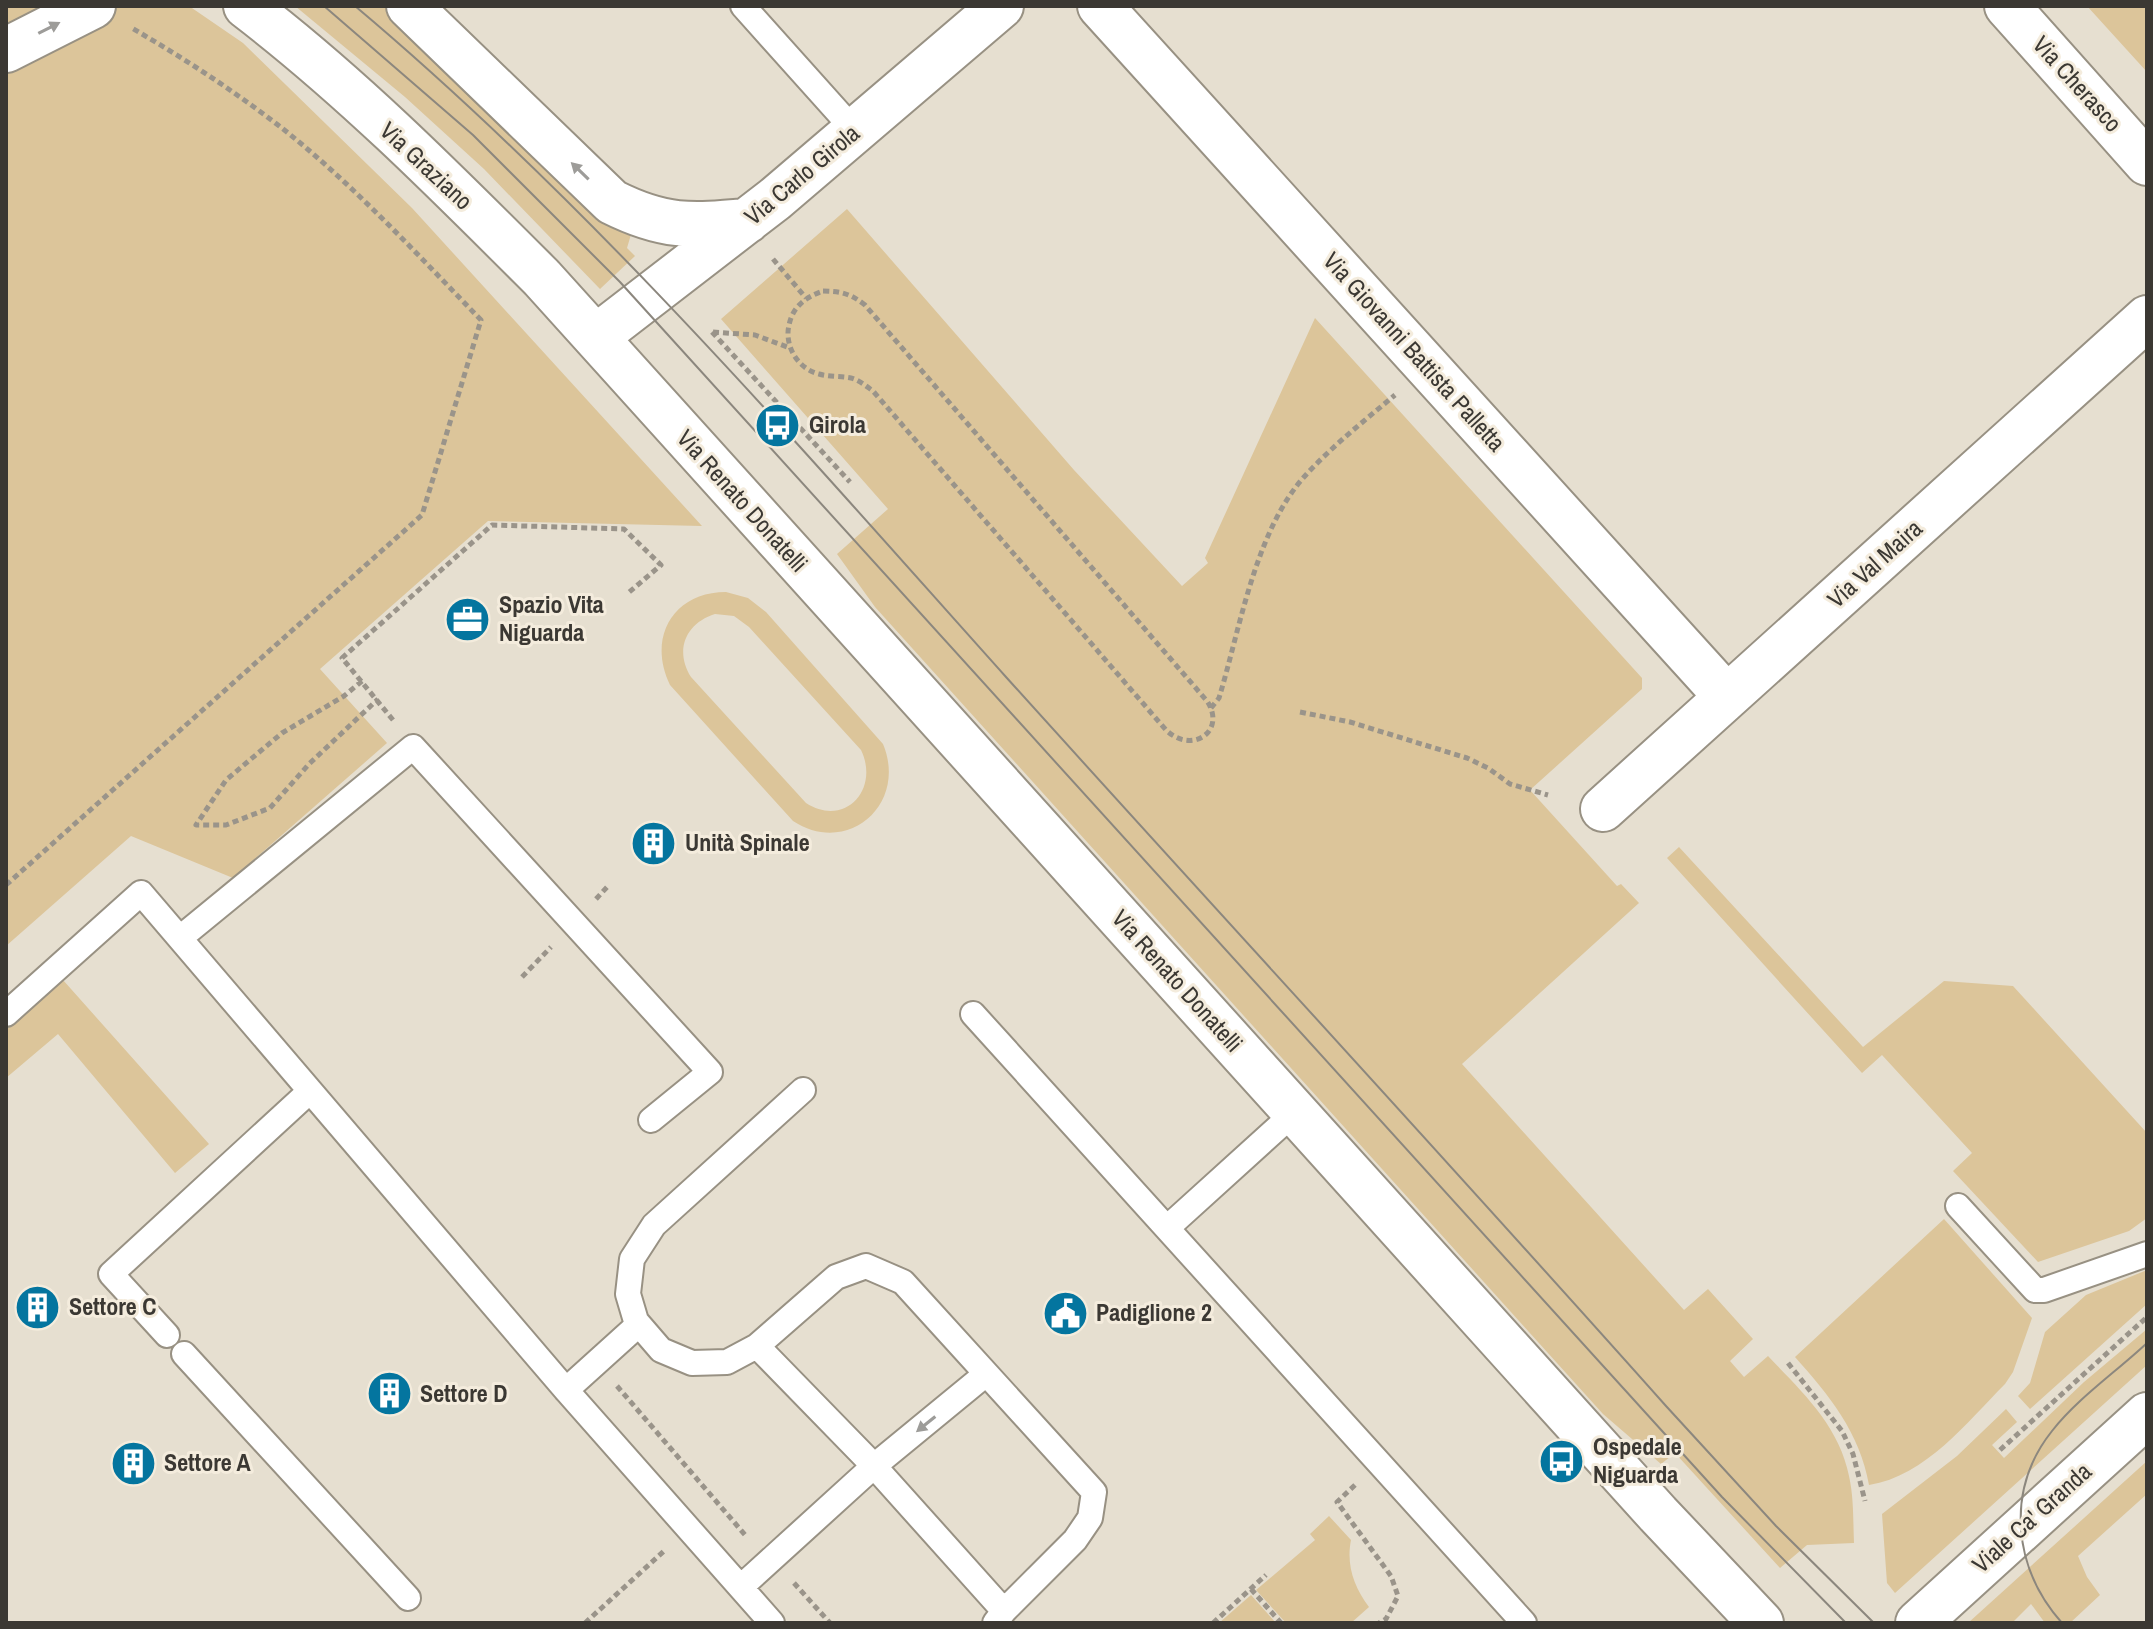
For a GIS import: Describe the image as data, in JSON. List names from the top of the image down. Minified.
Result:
{"streets":{"street":["Via Cherasco","Via Graziano","Via Carlo Girola","Via Giovanni Battista Palletta","Via Renato Donatelli","Via Val Maira","Viale Ca' Granda"]},"crossings":[["Via Graziano","Via Carlo Girola"],["Via Graziano","Via Renato Donatelli"],["Via Carlo Girola","Via Renato Donatelli"],["Via Giovanni Battista Palletta","Via Val Maira"]],"places":{"bus stop":["Girola","Ospedale Niguarda"],"office":["Spazio Vita Niguarda"],"building":["Unità Spinale","Settore C","Settore D","Settore A"],"public building":["Padiglione 2"]}}
